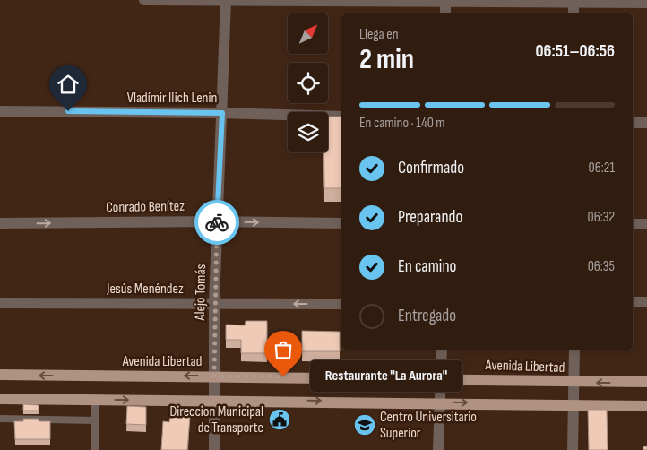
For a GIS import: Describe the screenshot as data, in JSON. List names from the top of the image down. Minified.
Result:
{"streets":{"main road":["Avenida Libertad"],"street":["Vladímir Ilich Lenin","Conrado Benítez","Jesús Menéndez","Alejo Tomás"]},"crossings":[["Vladímir Ilich Lenin","Alejo Tomás"],["Conrado Benítez","Alejo Tomás"],["Jesús Menéndez","Alejo Tomás"],["Alejo Tomás","Avenida Libertad"]],"one_way":["Conrado Benítez","Jesús Menéndez"],"places":{"other":["Restaurante \"La Aurora\""],"public building":["Direccion Municipal de Transporte"],"school or university":["Centro Universitario Superior"]},"north":"top right","page":{"heading":["2 min","Llega en","06:51–06:56"],"bar":"En camino · 140 m","list":[["Confirmado","06:21"],["Preparando","06:32"],["En camino","06:35"],"Entregado"],"bubble":"Restaurante \"La Aurora\""}}
